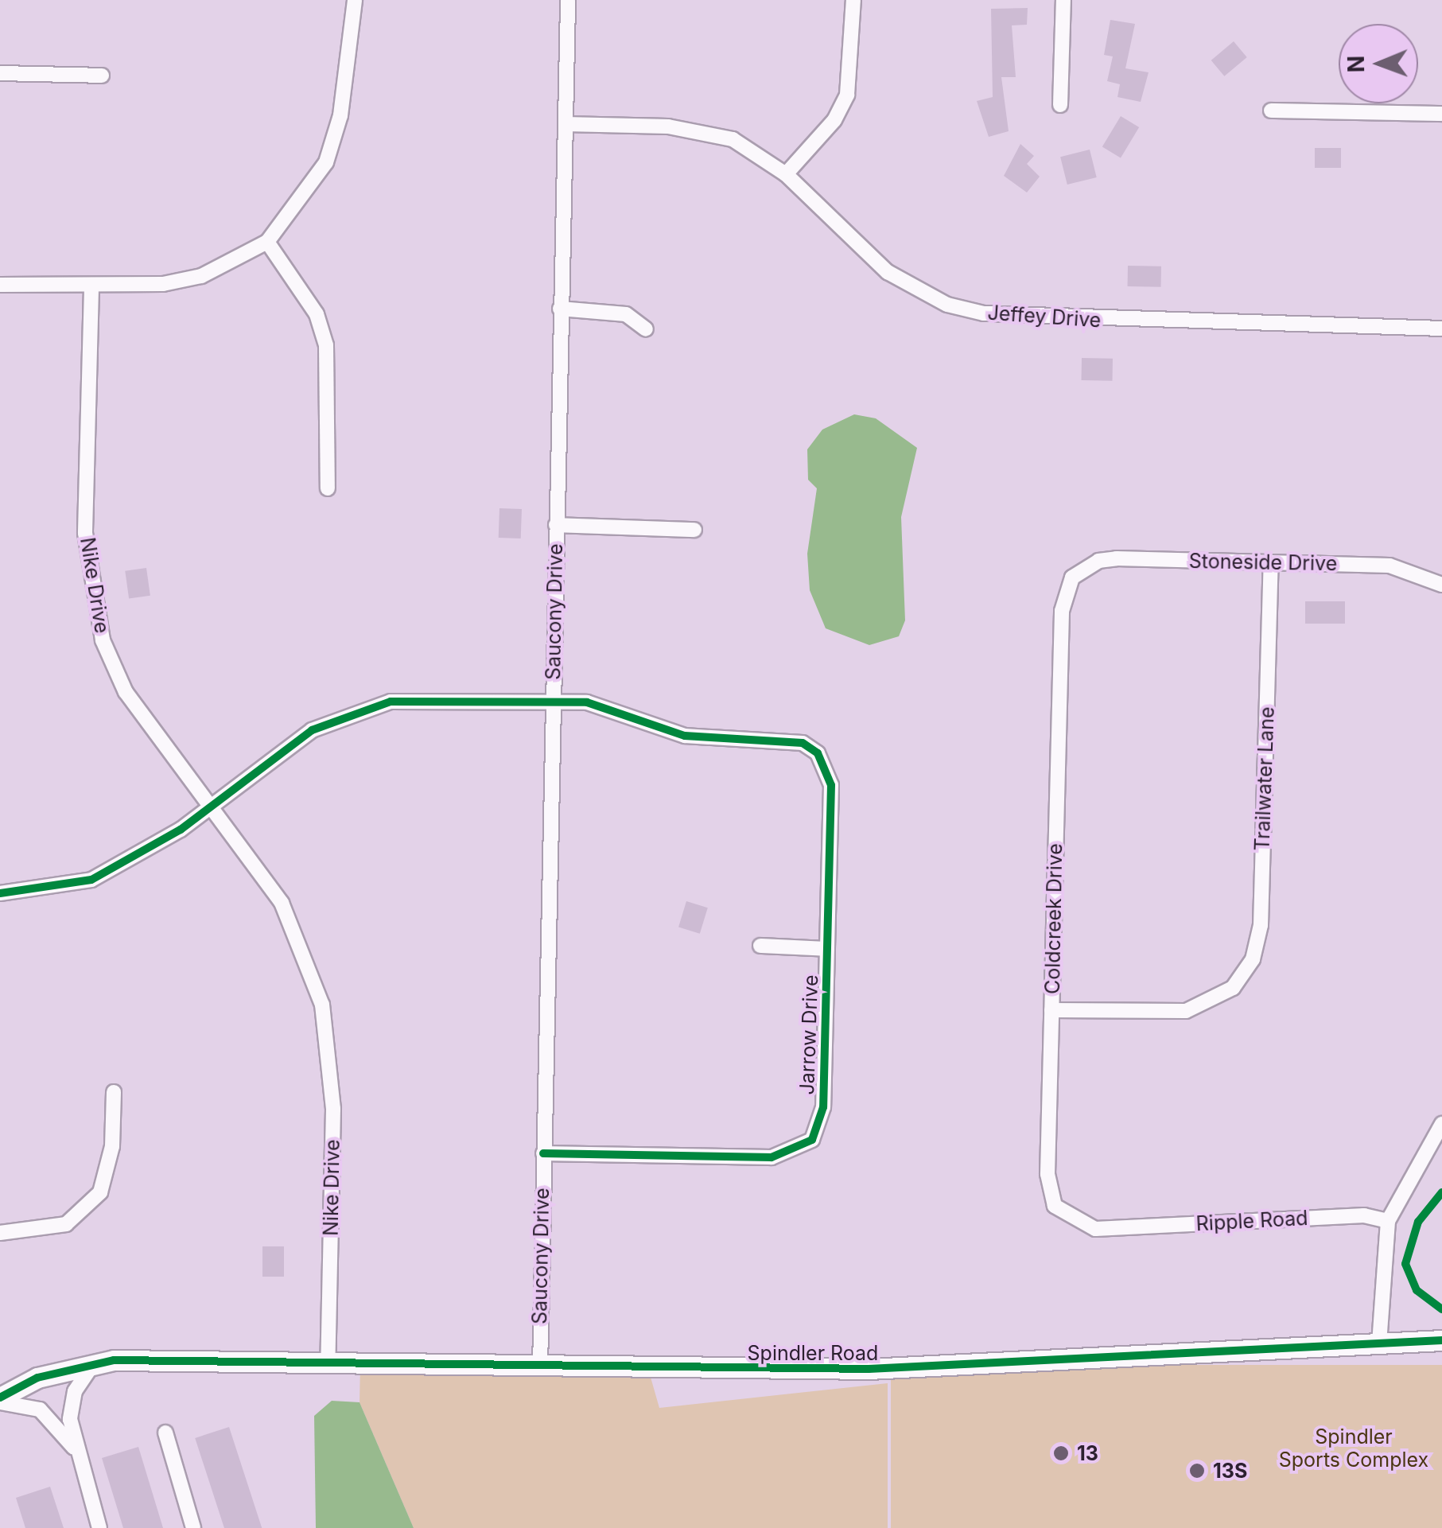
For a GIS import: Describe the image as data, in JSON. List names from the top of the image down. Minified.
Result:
{"streets":{"street":["Jeffey Drive","Stoneside Drive","Nike Drive","Saucony Drive","Trailwater Lane","Coldcreek Drive","Jarrow Drive","Ripple Road","Spindler Road"]},"crossings":[["Jeffey Drive","Saucony Drive"],["Stoneside Drive","Trailwater Lane"],["Stoneside Drive","Coldcreek Drive"],["Nike Drive","Spindler Road"],["Saucony Drive","Jarrow Drive"],["Saucony Drive","Spindler Road"],["Trailwater Lane","Coldcreek Drive"],["Coldcreek Drive","Ripple Road"]],"parks":["Spindler Sports Complex"],"places":["13","13S"],"north":"left"}
